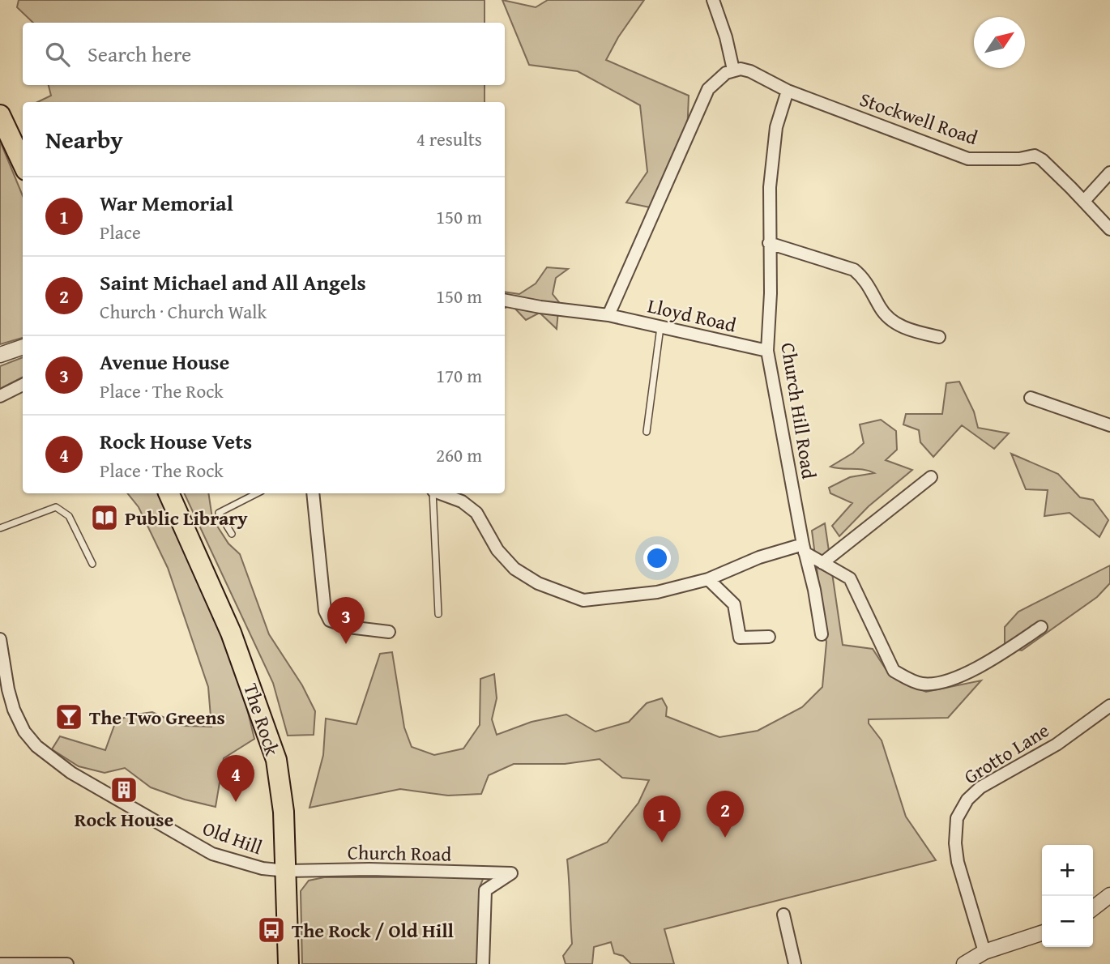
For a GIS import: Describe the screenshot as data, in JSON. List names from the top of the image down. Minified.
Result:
{"streets":{"highway":["The Rock"],"street":["Stockwell Road","Lloyd Road","Church Hill Road","Grotto Lane","Old Hill","Church Road"]},"crossings":[["Stockwell Road","Church Hill Road"],["Lloyd Road","Church Hill Road"],["The Rock","Old Hill"],["The Rock","Church Road"],["Old Hill","Church Road"]],"places":{"library":["Public Library"],"bar":["The Two Greens"],"building":["Rock House"],"bus stop":["The Rock / Old Hill"]},"north":"top right","page":{"search":"Search here","heading":["Nearby","4 results"],"list":[{"mark":"1","name":"War Memorial","note":"Place","value":"150 m"},{"mark":"2","name":"Saint Michael and All Angels","note":"Church · Church Walk","value":"150 m"},{"mark":"3","name":"Avenue House","note":"Place · The Rock","value":"170 m"},{"mark":"4","name":"Rock House Vets","note":"Place · The Rock","value":"260 m"}],"pins":["3","4","2","1"],"map_buttons":["+","−"]}}
